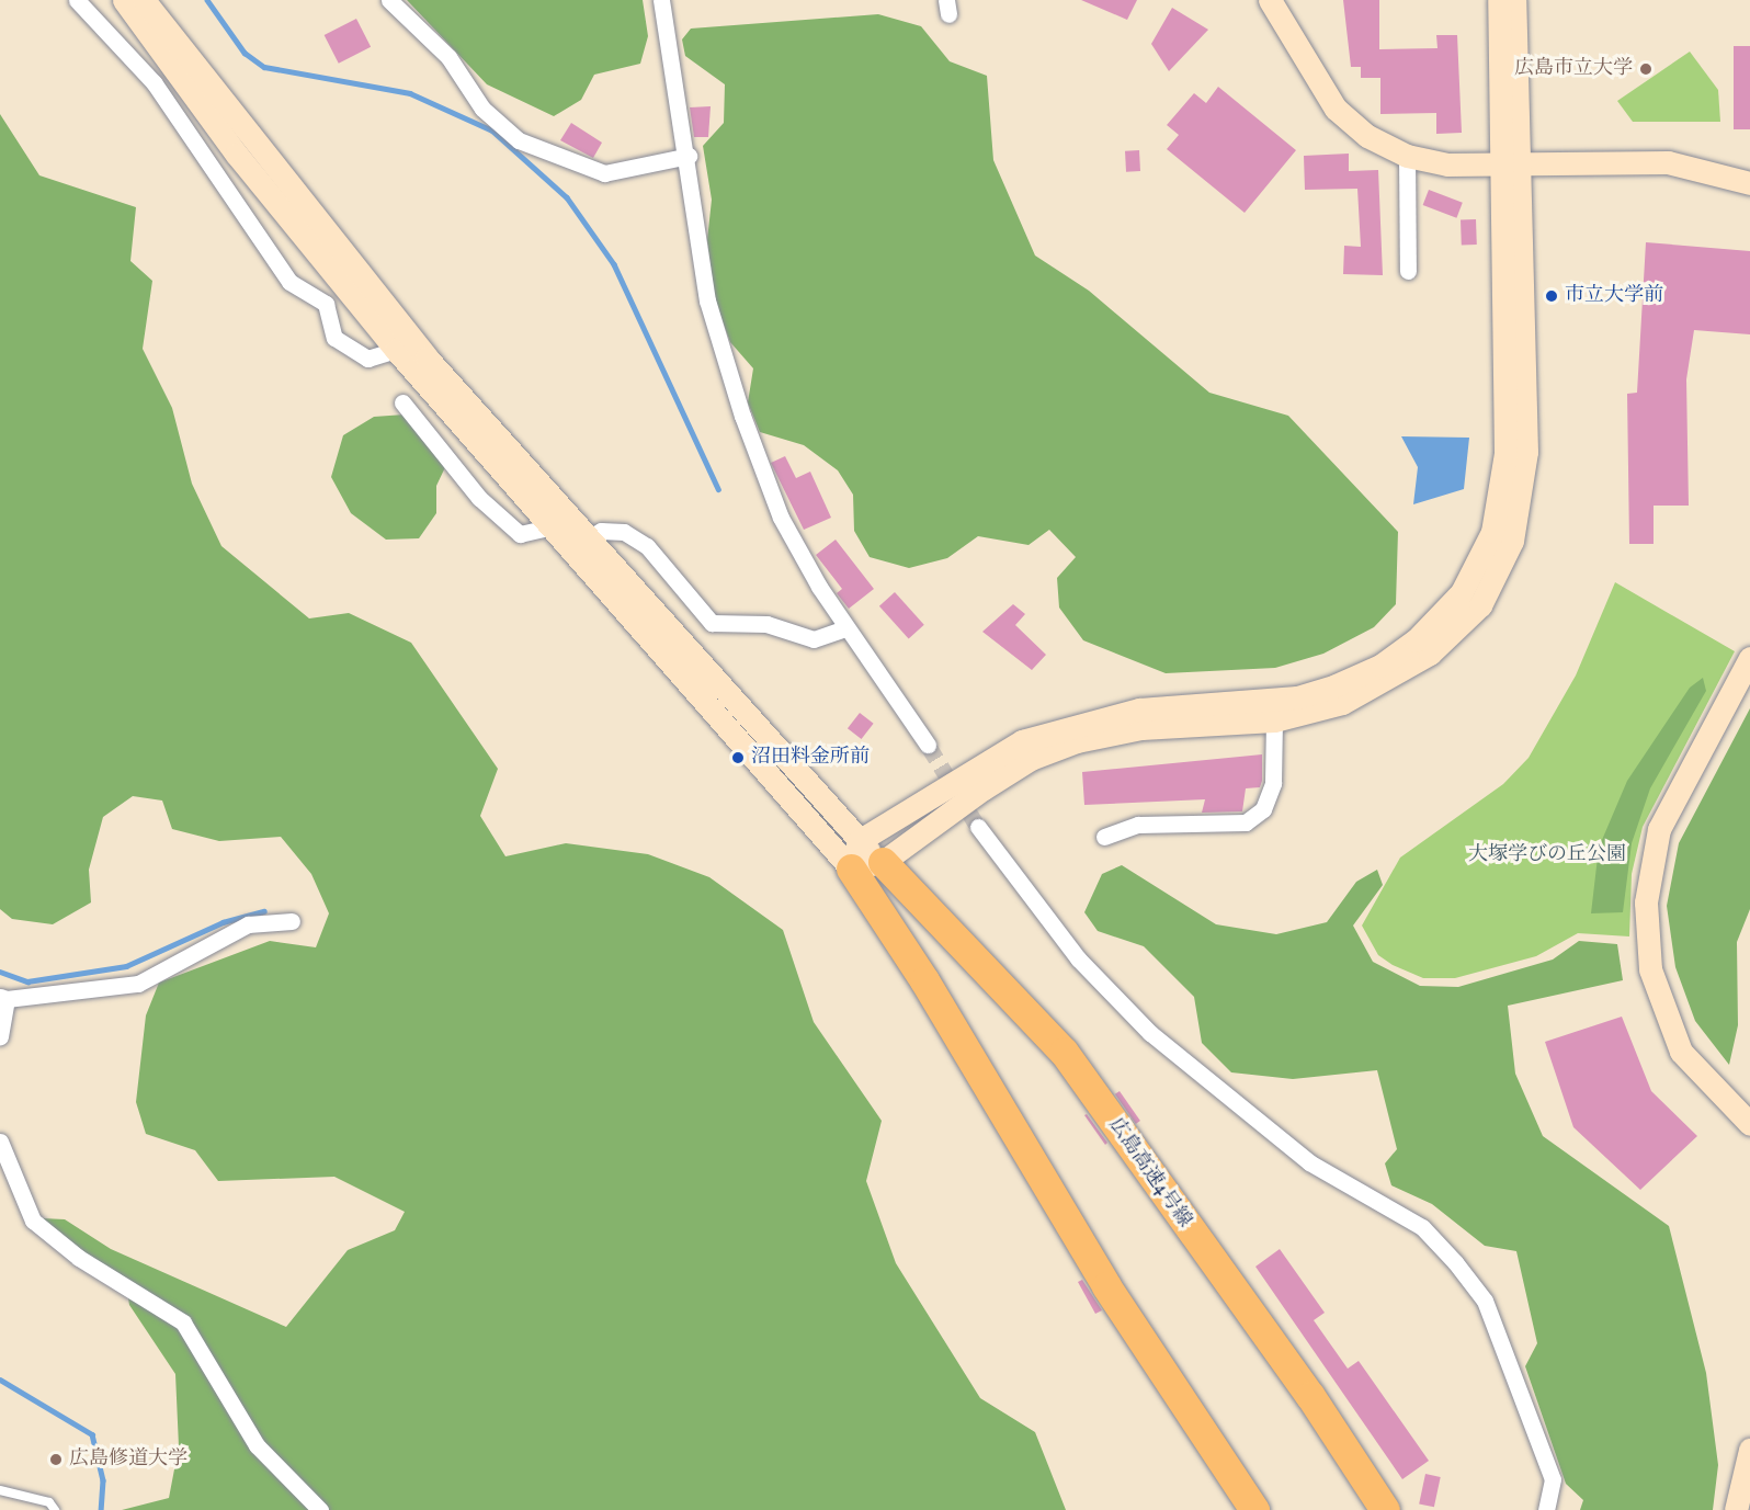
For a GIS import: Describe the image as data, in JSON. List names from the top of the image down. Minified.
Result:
{"streets":{"highway":["広島高速4号線"]},"parks":["大塚学びの丘公園"],"places":["広島市立大学","市立大学前","沼田料金所前","広島修道大学"]}
